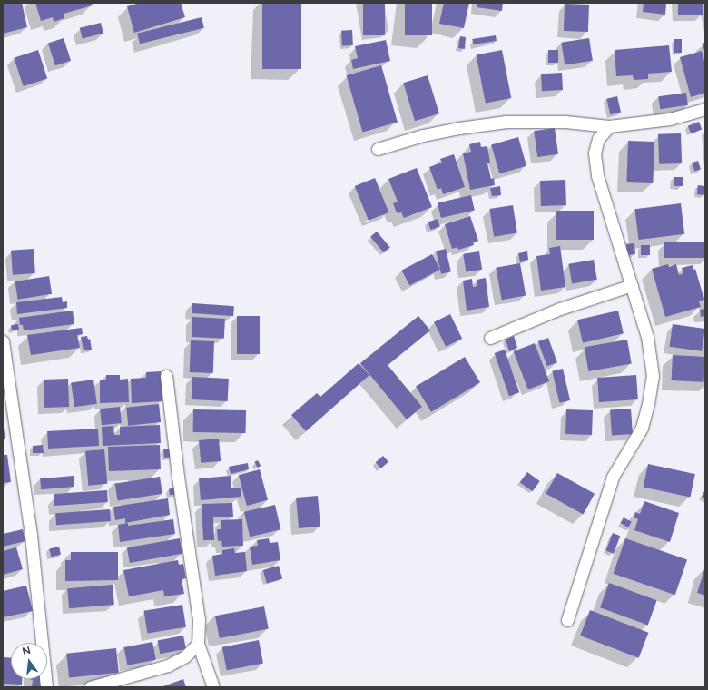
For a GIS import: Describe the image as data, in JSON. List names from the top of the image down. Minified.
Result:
{"north":"top"}
